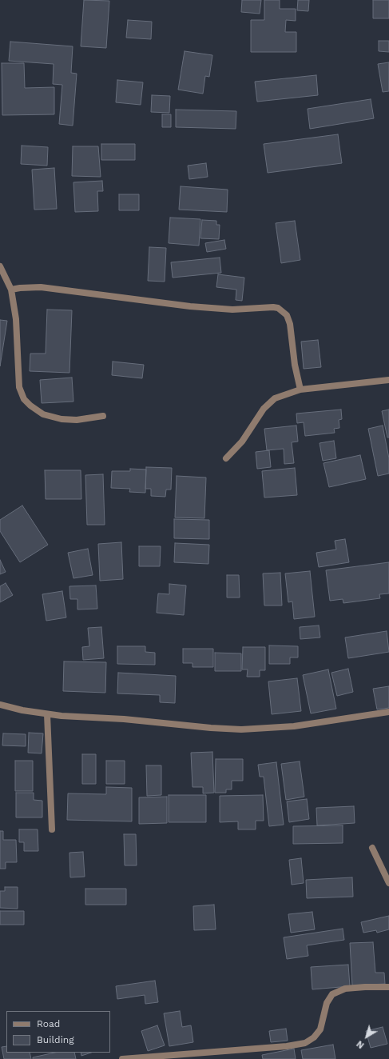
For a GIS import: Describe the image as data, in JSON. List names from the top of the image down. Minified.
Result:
{"legend":["Road","Building"],"north":"bottom left"}
